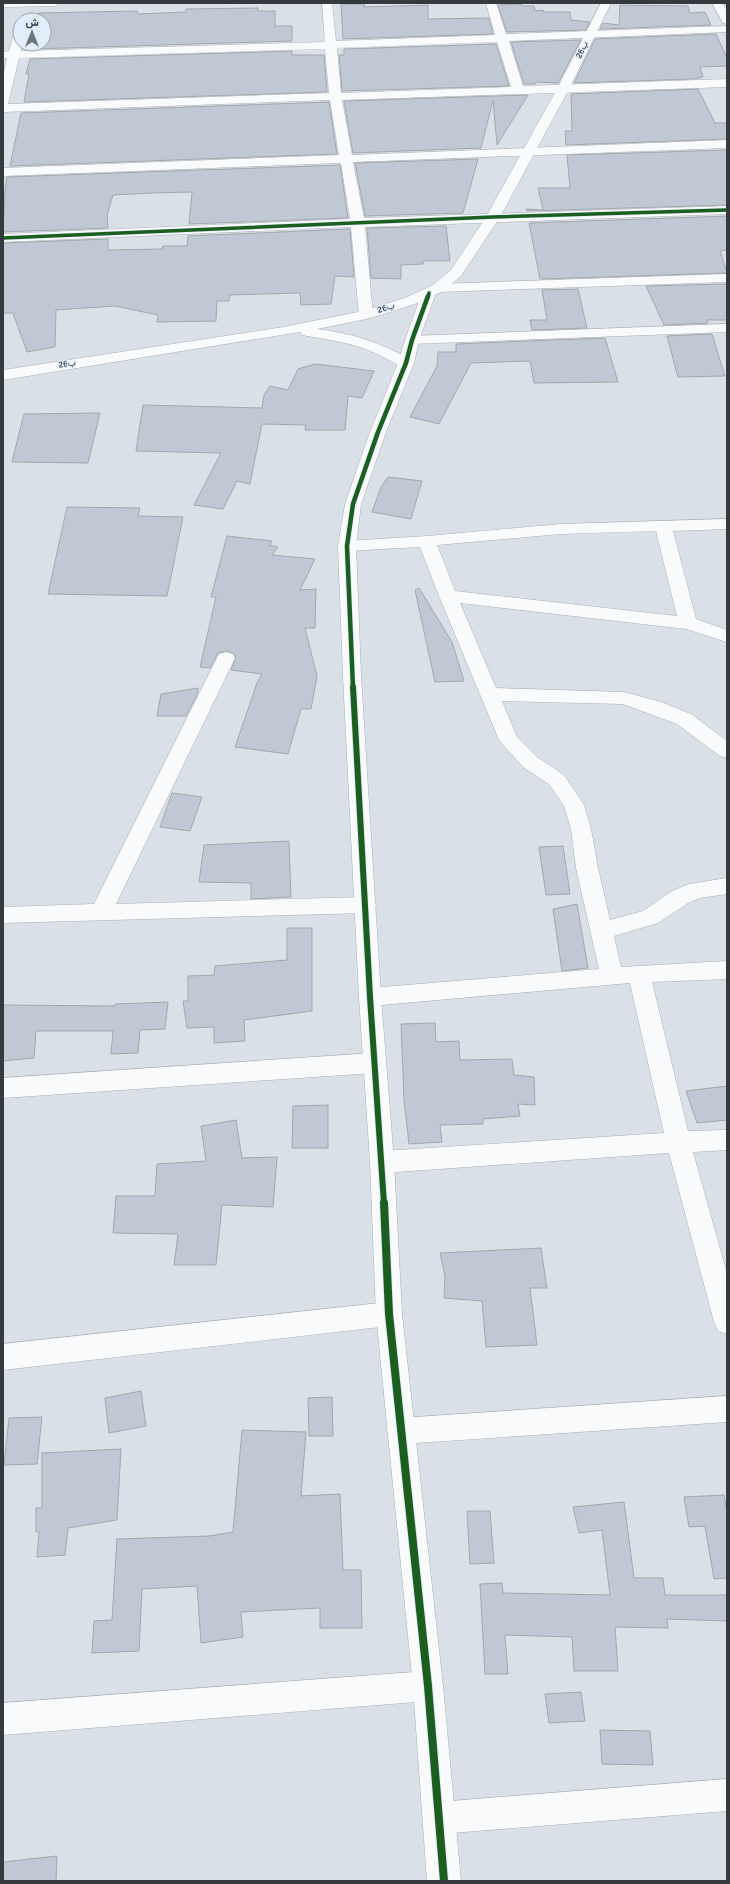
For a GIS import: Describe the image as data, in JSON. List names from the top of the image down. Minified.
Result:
{"streets":{"main road":["26ب"]},"north":"top"}
